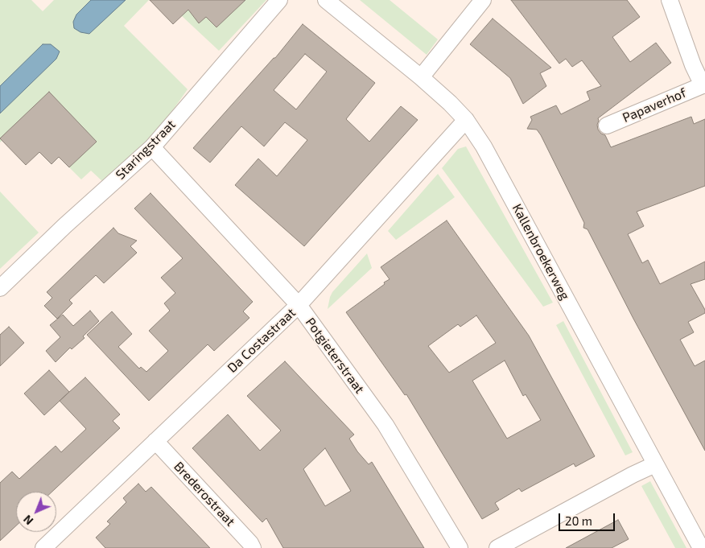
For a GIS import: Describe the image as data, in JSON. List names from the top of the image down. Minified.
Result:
{"streets":{"street":["Papaverhof","Staringstraat","Kallenbroekerweg","Da Costastraat","Potgieterstraat","Brederostraat"]},"crossings":[["Staringstraat","Potgieterstraat"],["Kallenbroekerweg","Da Costastraat"],["Da Costastraat","Potgieterstraat"],["Da Costastraat","Brederostraat"]],"scale_bar":"20 m","north":"bottom left"}
